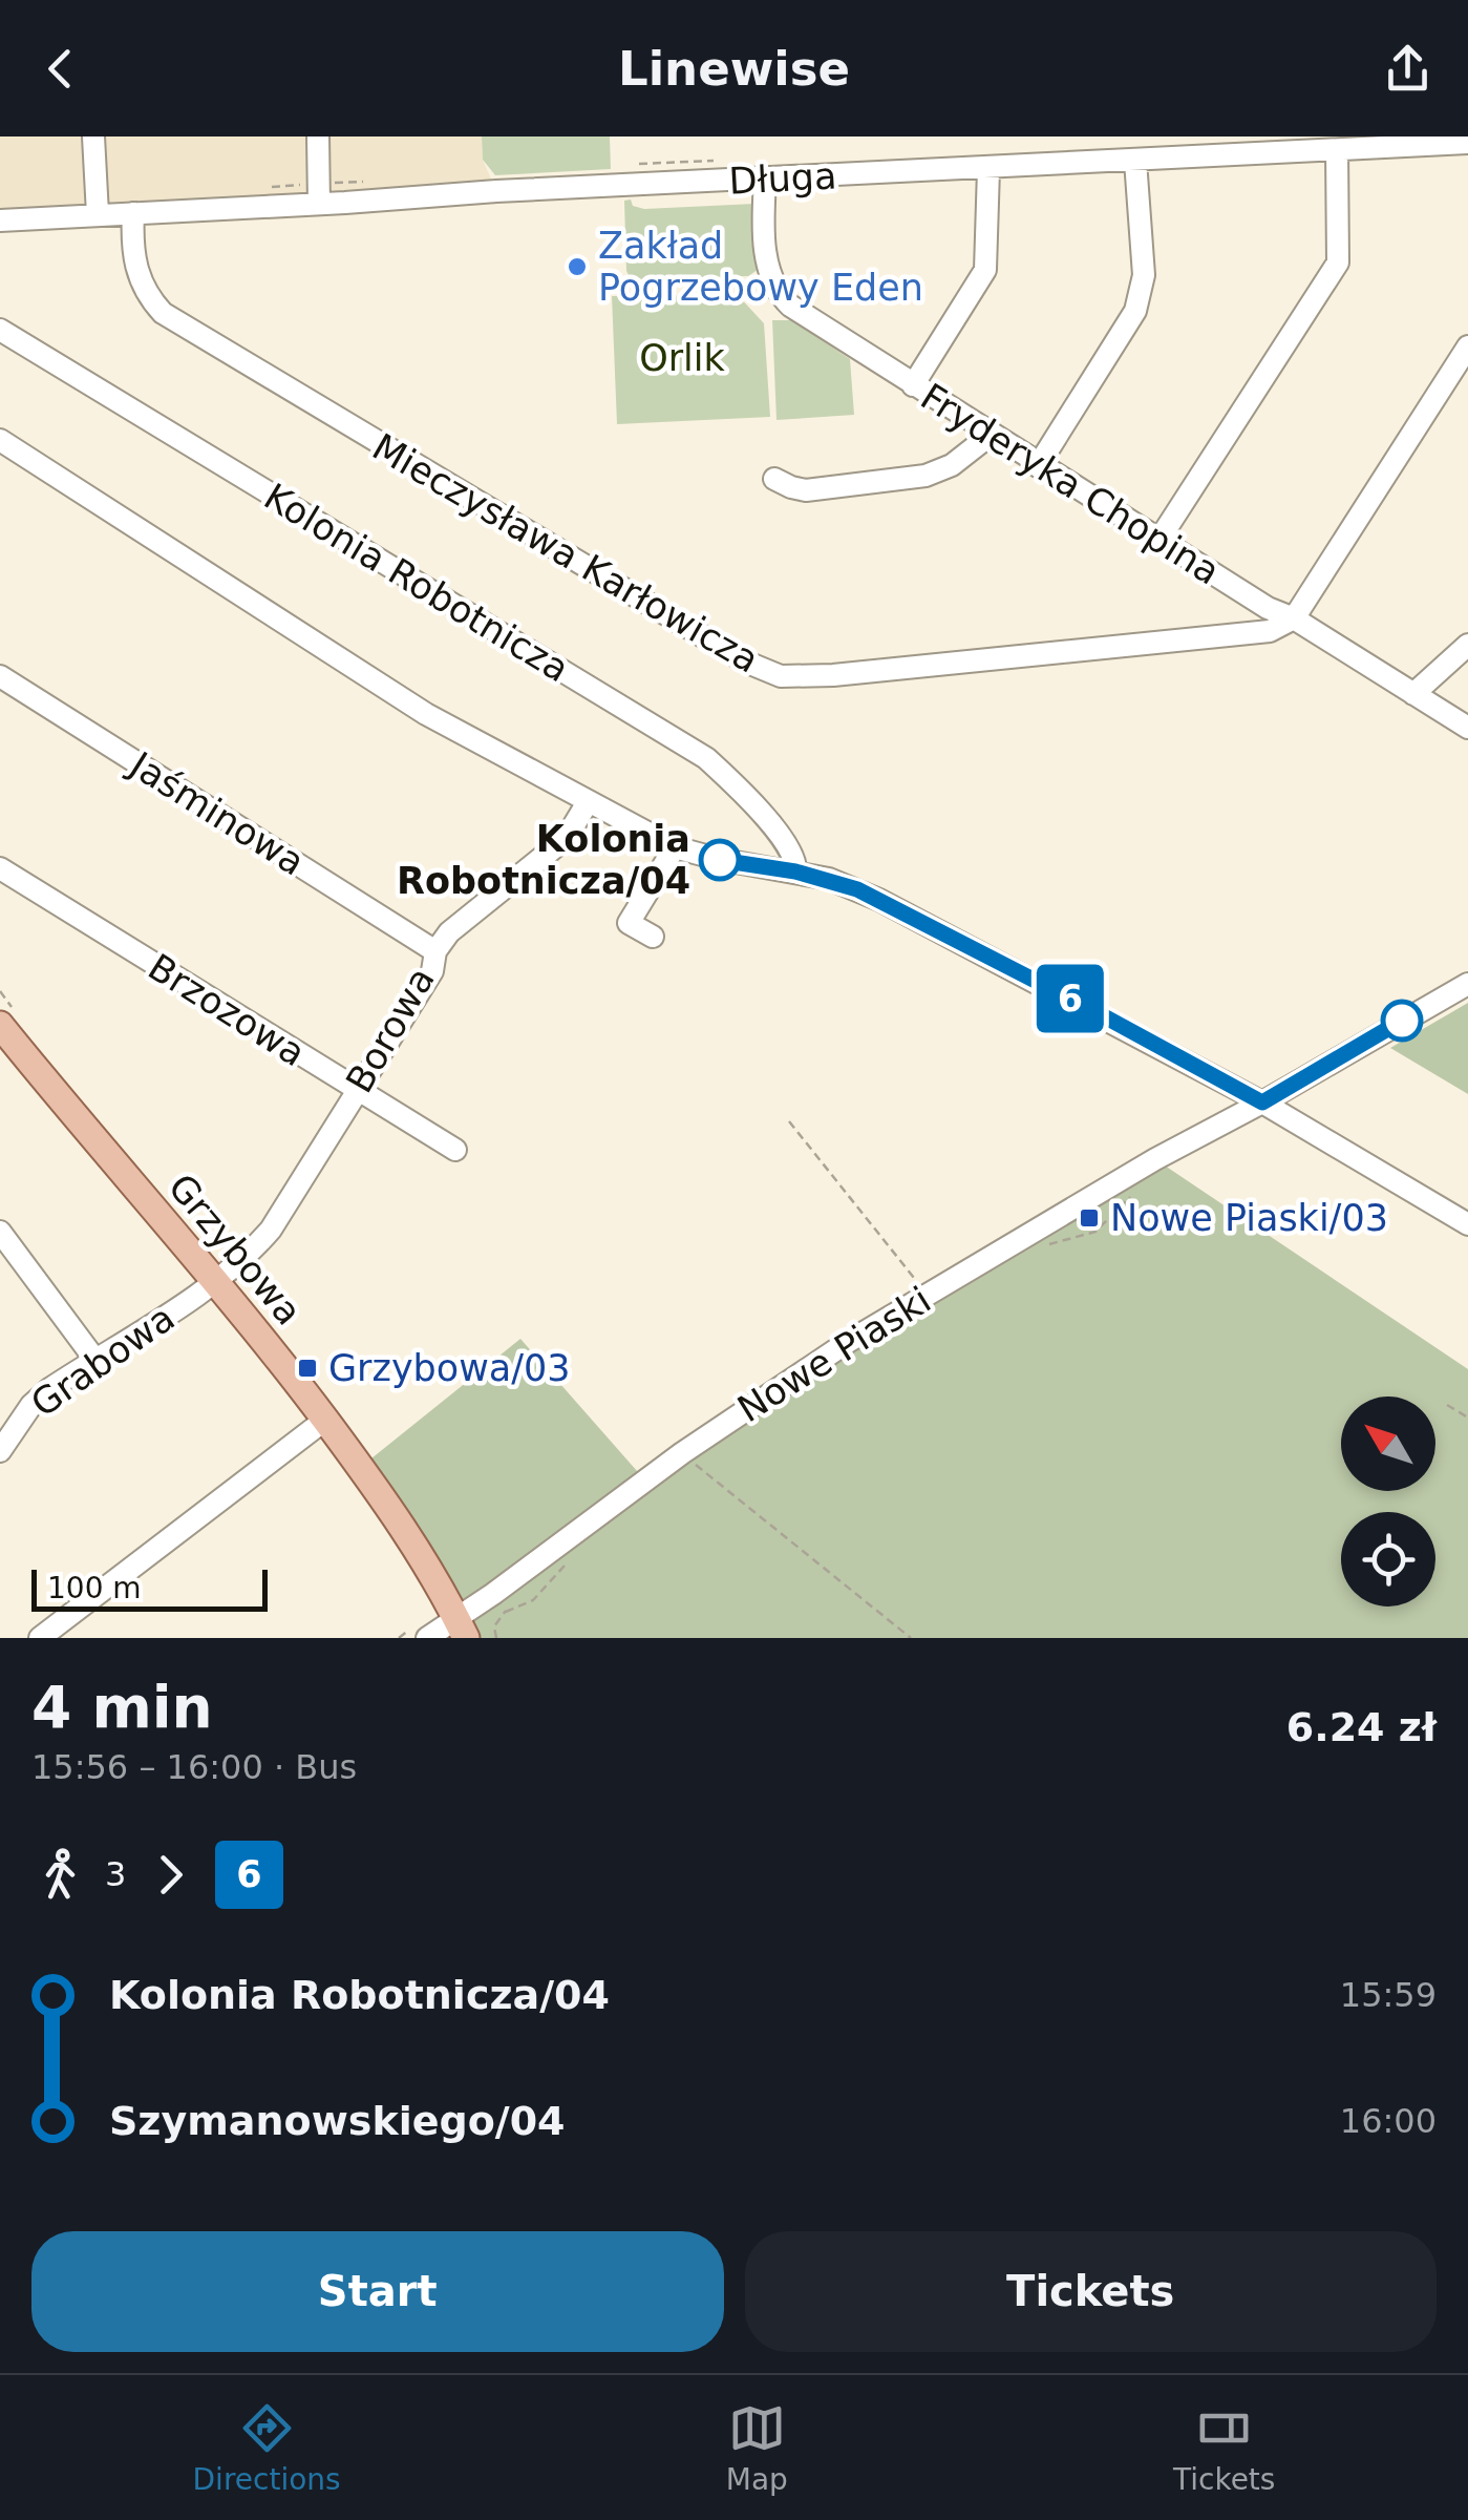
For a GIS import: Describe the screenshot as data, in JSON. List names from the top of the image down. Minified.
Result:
{"streets":{"main road":["Grzybowa"],"street":["Długa","Fryderyka Chopina","Mieczysława Karłowicza","Kolonia Robotnicza","Jaśminowa","Brzozowa","Borowa","Nowe Piaski","Grabowa"]},"crossings":[["Długa","Fryderyka Chopina"],["Długa","Mieczysława Karłowicza"],["Fryderyka Chopina","Mieczysława Karłowicza"],["Jaśminowa","Borowa"],["Brzozowa","Borowa"],["Borowa","Grzybowa"],["Borowa","Grabowa"],["Grzybowa","Nowe Piaski"],["Grzybowa","Grabowa"]],"parks":["Orlik"],"places":{"other":["Zakład Pogrzebowy Eden","Kolonia Robotnicza/04"],"transit":["Nowe Piaski/03","Grzybowa/03"]},"lines":["bus line 6"],"scale_bar":"100 m","north":"top left","page":{"header":"Linewise","on_map":"6","scale":"100 m","heading":["4 min","15:56 – 16:00 · Bus","6.24 zł"],"legs":["3","6"],"list":[{"name":"Kolonia Robotnicza/04","value":"15:59"},{"name":"Szymanowskiego/04","value":"16:00"}],"buttons":["Start","Tickets"],"tabs":["Directions","Map","Tickets"]}}
